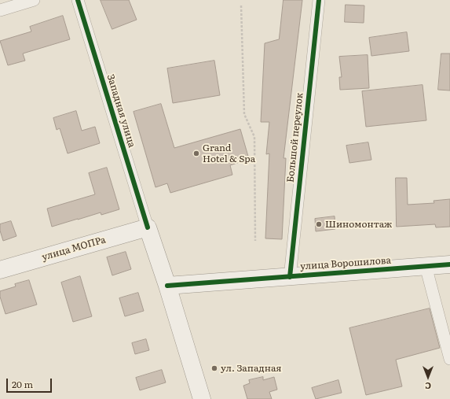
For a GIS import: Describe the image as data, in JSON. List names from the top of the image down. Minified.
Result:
{"streets":{"main road":["Западная улица","улица МОПРа","улица Ворошилова"],"street":["Большой переулок"]},"crossings":[["Западная улица","улица МОПРа"],["Западная улица","улица Ворошилова"],["Большой переулок","улица Ворошилова"]],"places":["Grand Hotel & Spa","Шиномонтаж","ул. Западная"],"scale_bar":"20 m","north":"bottom"}
